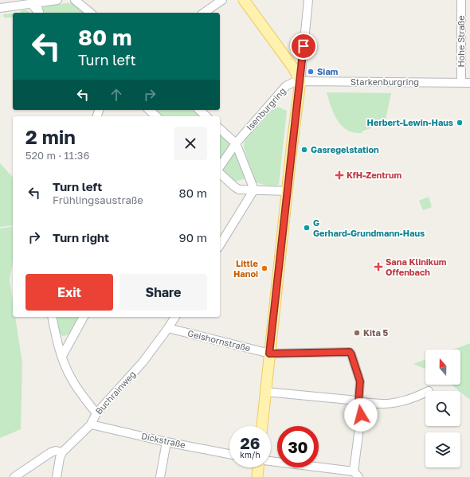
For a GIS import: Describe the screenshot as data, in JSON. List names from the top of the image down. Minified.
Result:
{"streets":{"street":["Hohe Straße","Starkenburgring","Isenburgring","Geishornstraße","Buchrainweg","Dickstraße"]},"crossings":[["Hohe Straße","Starkenburgring"],["Starkenburgring","Isenburgring"],["Geishornstraße","Buchrainweg"],["Buchrainweg","Dickstraße"]],"places":{"other":["Siam","Herbert-Lewin-Haus","Gasregelstation","G Gerhard-Grundmann-Haus","Little Hanoi","Kita 5"],"health":["KfH-Zentrum","Sana Klinikum Offenbach"]},"north":"top","page":{"turn":["80 m","Turn left"],"heading":["2 min","520 m · 11:36"],"list":[{"name":"Turn left","note":"Frühlingsaustraße","value":"80 m"},{"name":"Turn right","value":"90 m"}],"buttons":["Exit","Share"],"speed":"26 km/h","limit":"30"}}
